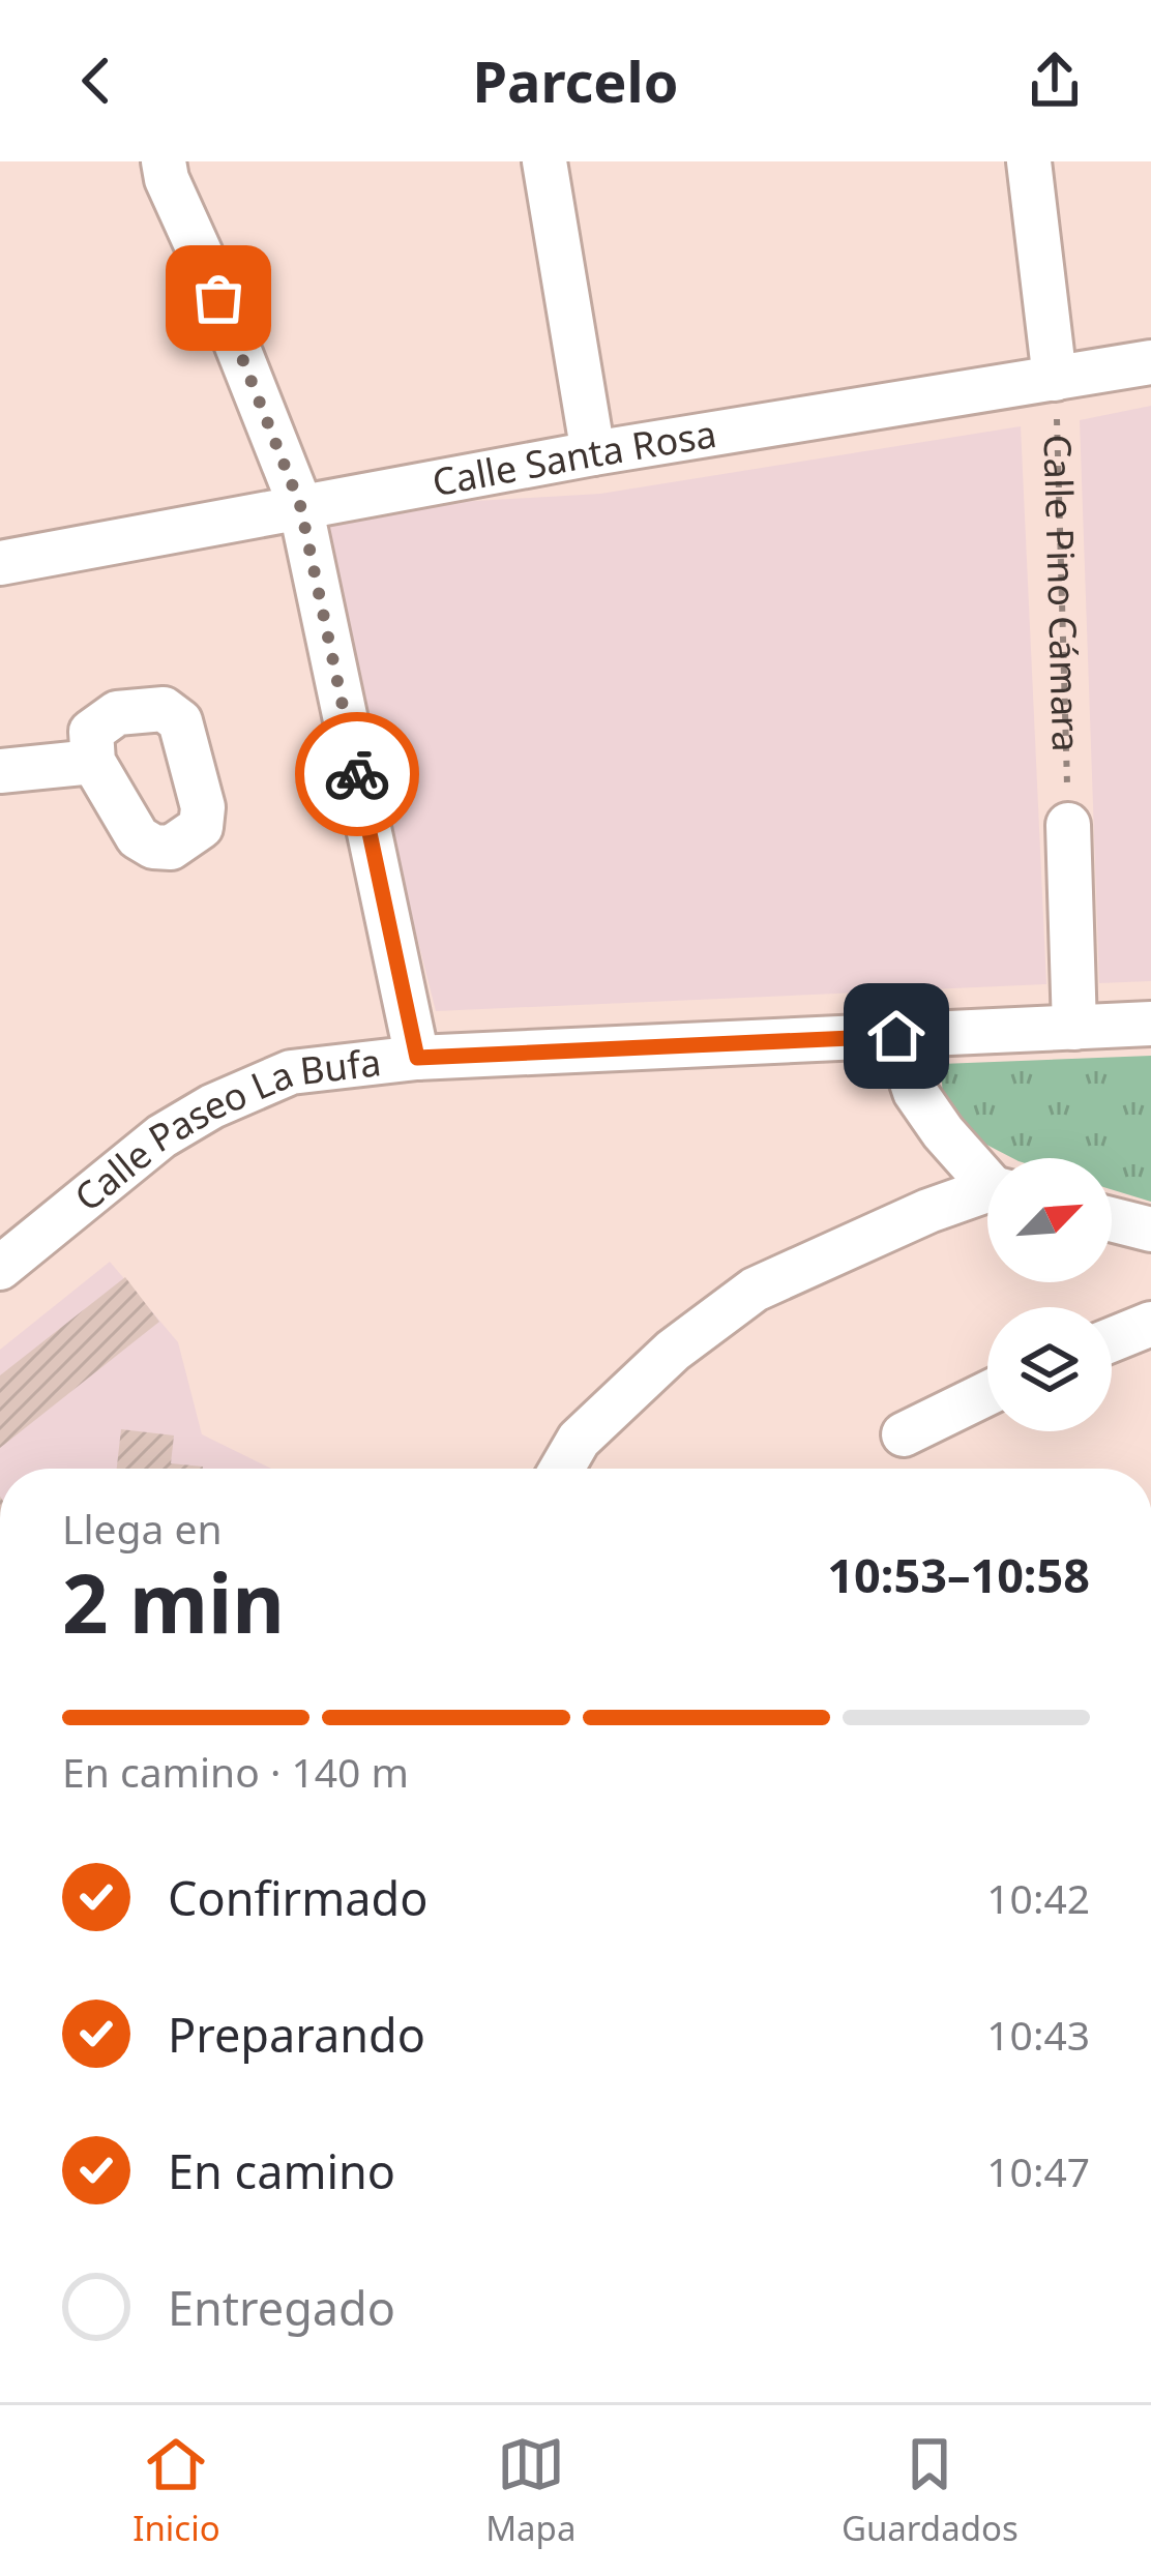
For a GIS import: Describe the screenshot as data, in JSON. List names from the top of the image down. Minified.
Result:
{"streets":{"street":["Calle Santa Rosa","Calle Paseo La Bufa"],"path":["Calle Pino Cámara"]},"crossings":[["Calle Santa Rosa","Calle Pino Cámara"]],"north":"top right","page":{"header":"Parcelo","heading":["2 min","Llega en","10:53–10:58"],"bar":"En camino · 140 m","list":[["Confirmado","10:42"],["Preparando","10:43"],["En camino","10:47"],"Entregado"],"tabs":["Inicio","Mapa","Guardados"]}}
